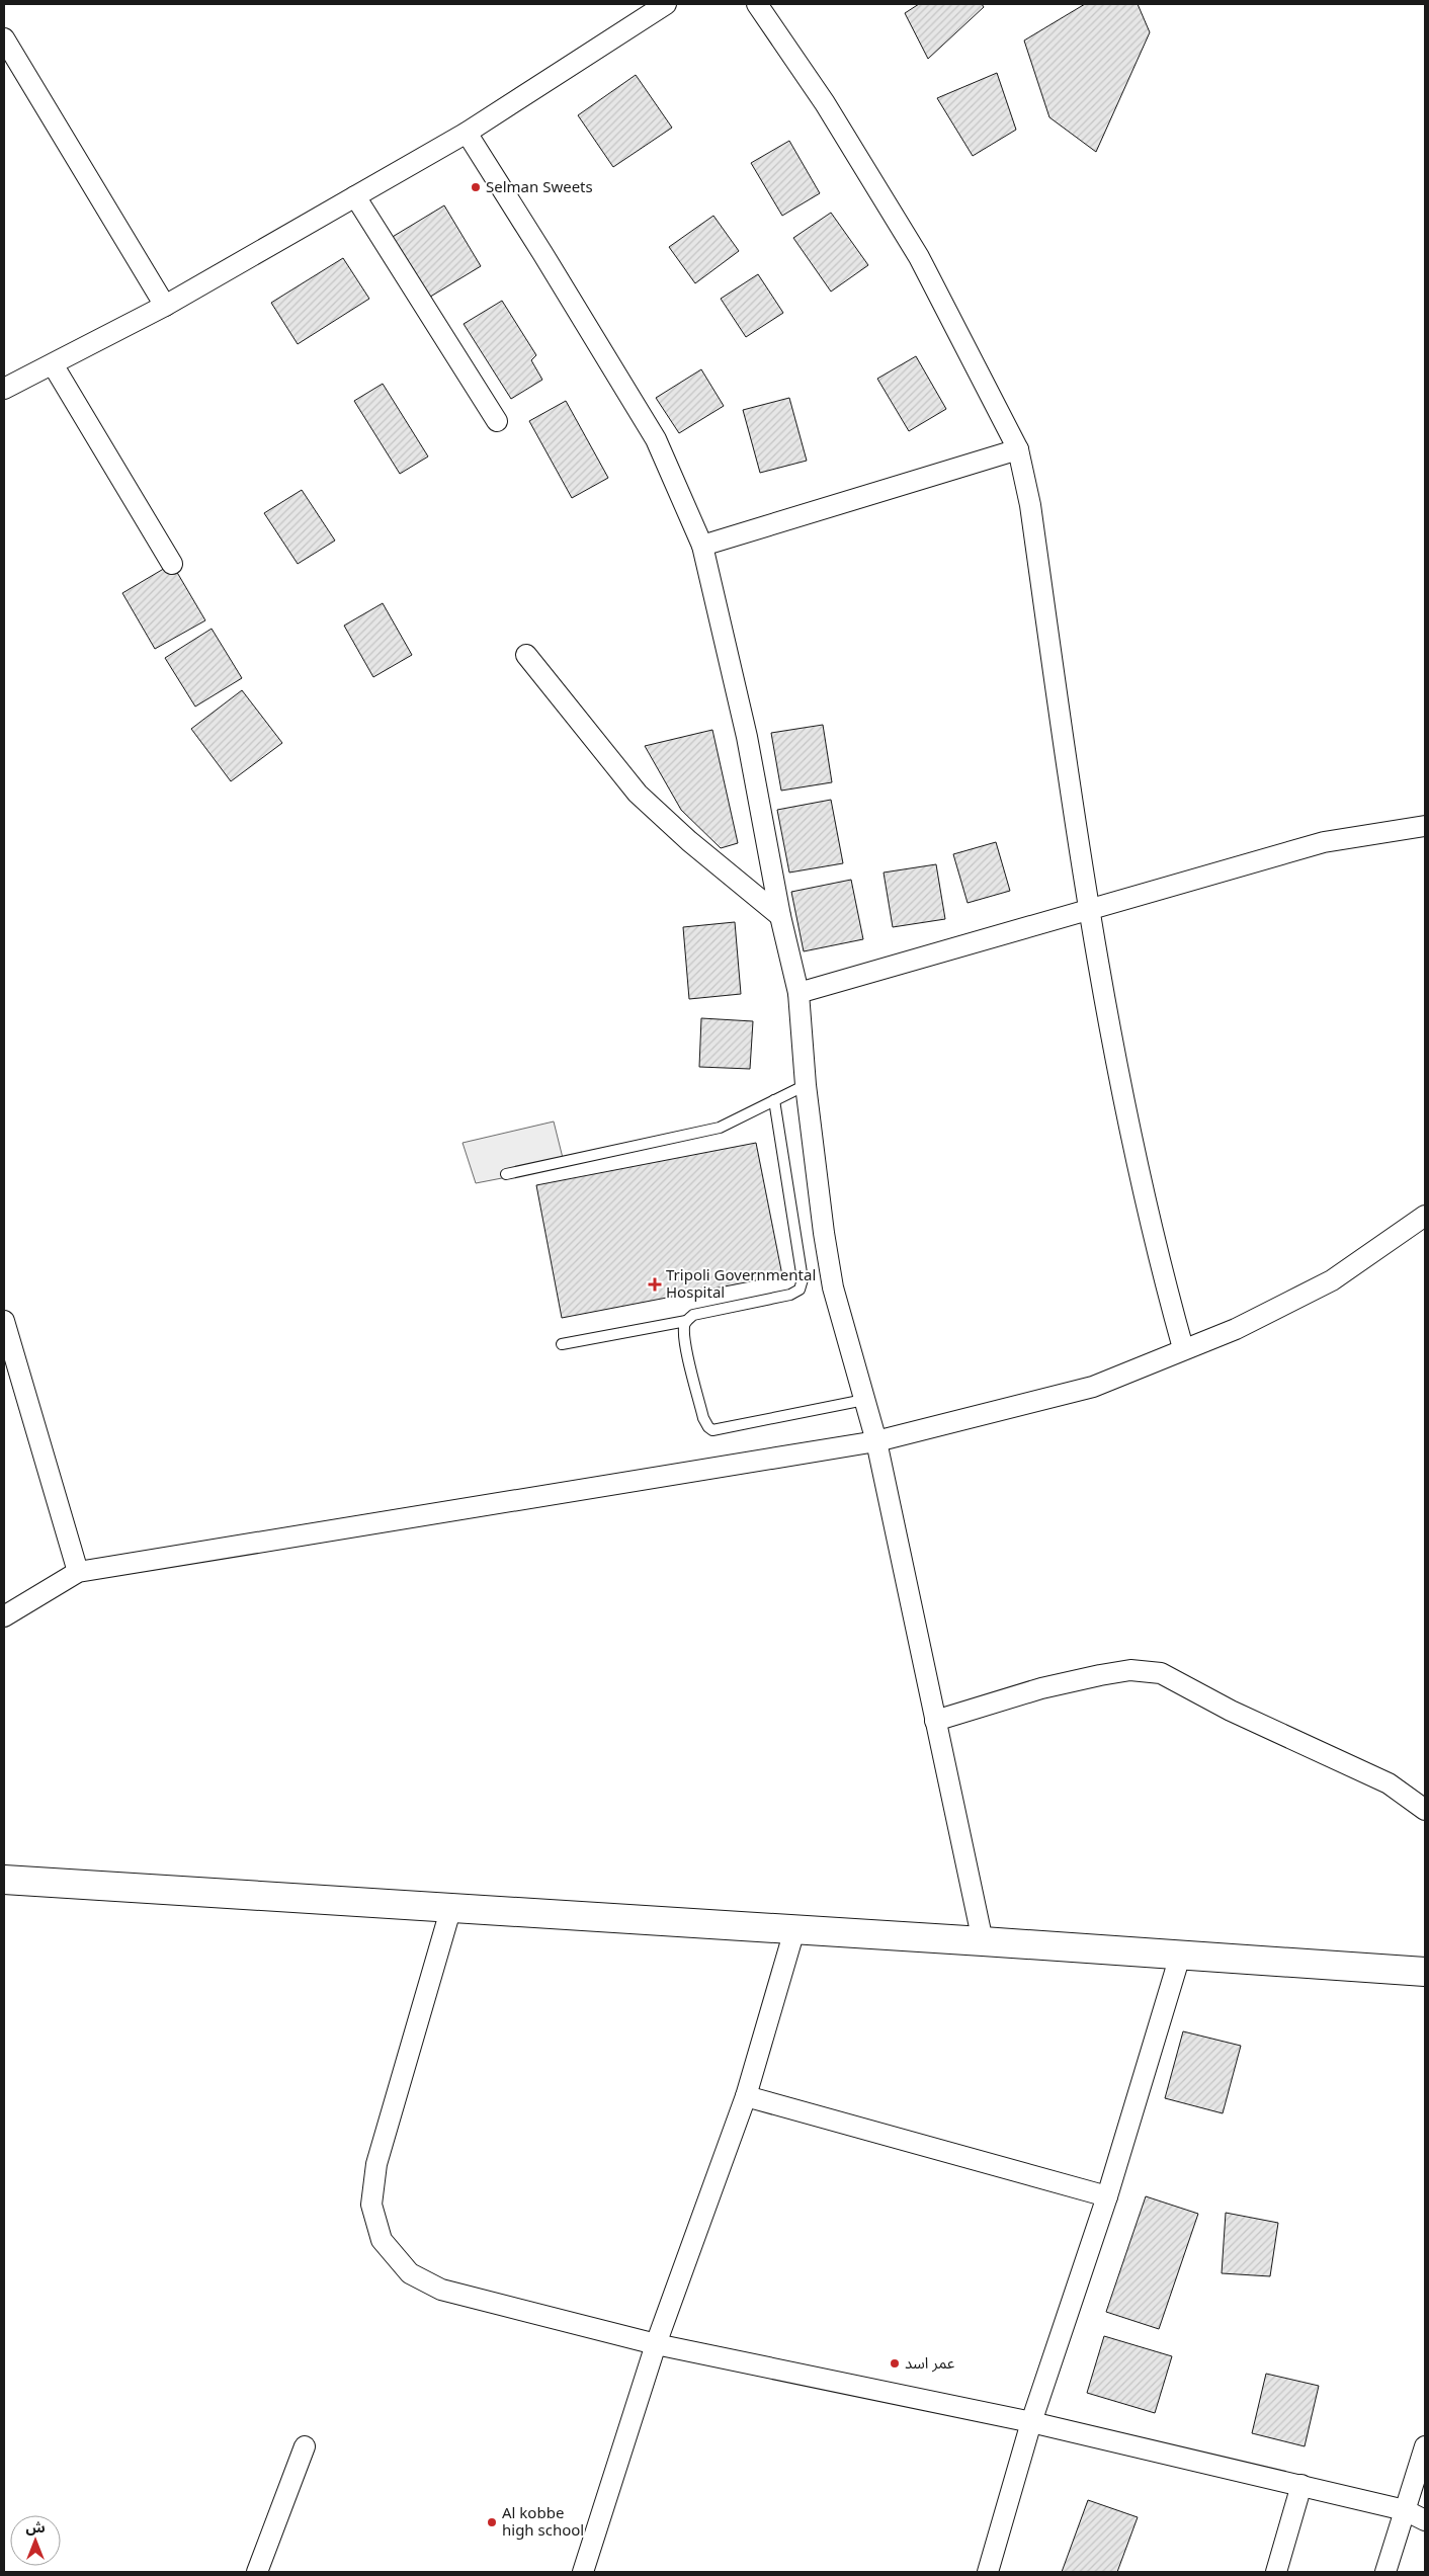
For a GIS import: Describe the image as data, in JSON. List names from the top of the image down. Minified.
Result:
{"places":{"other":["Selman Sweets","عمر اسد","Al kobbe high school"],"health":["Tripoli Governmental Hospital"]},"north":"top"}
